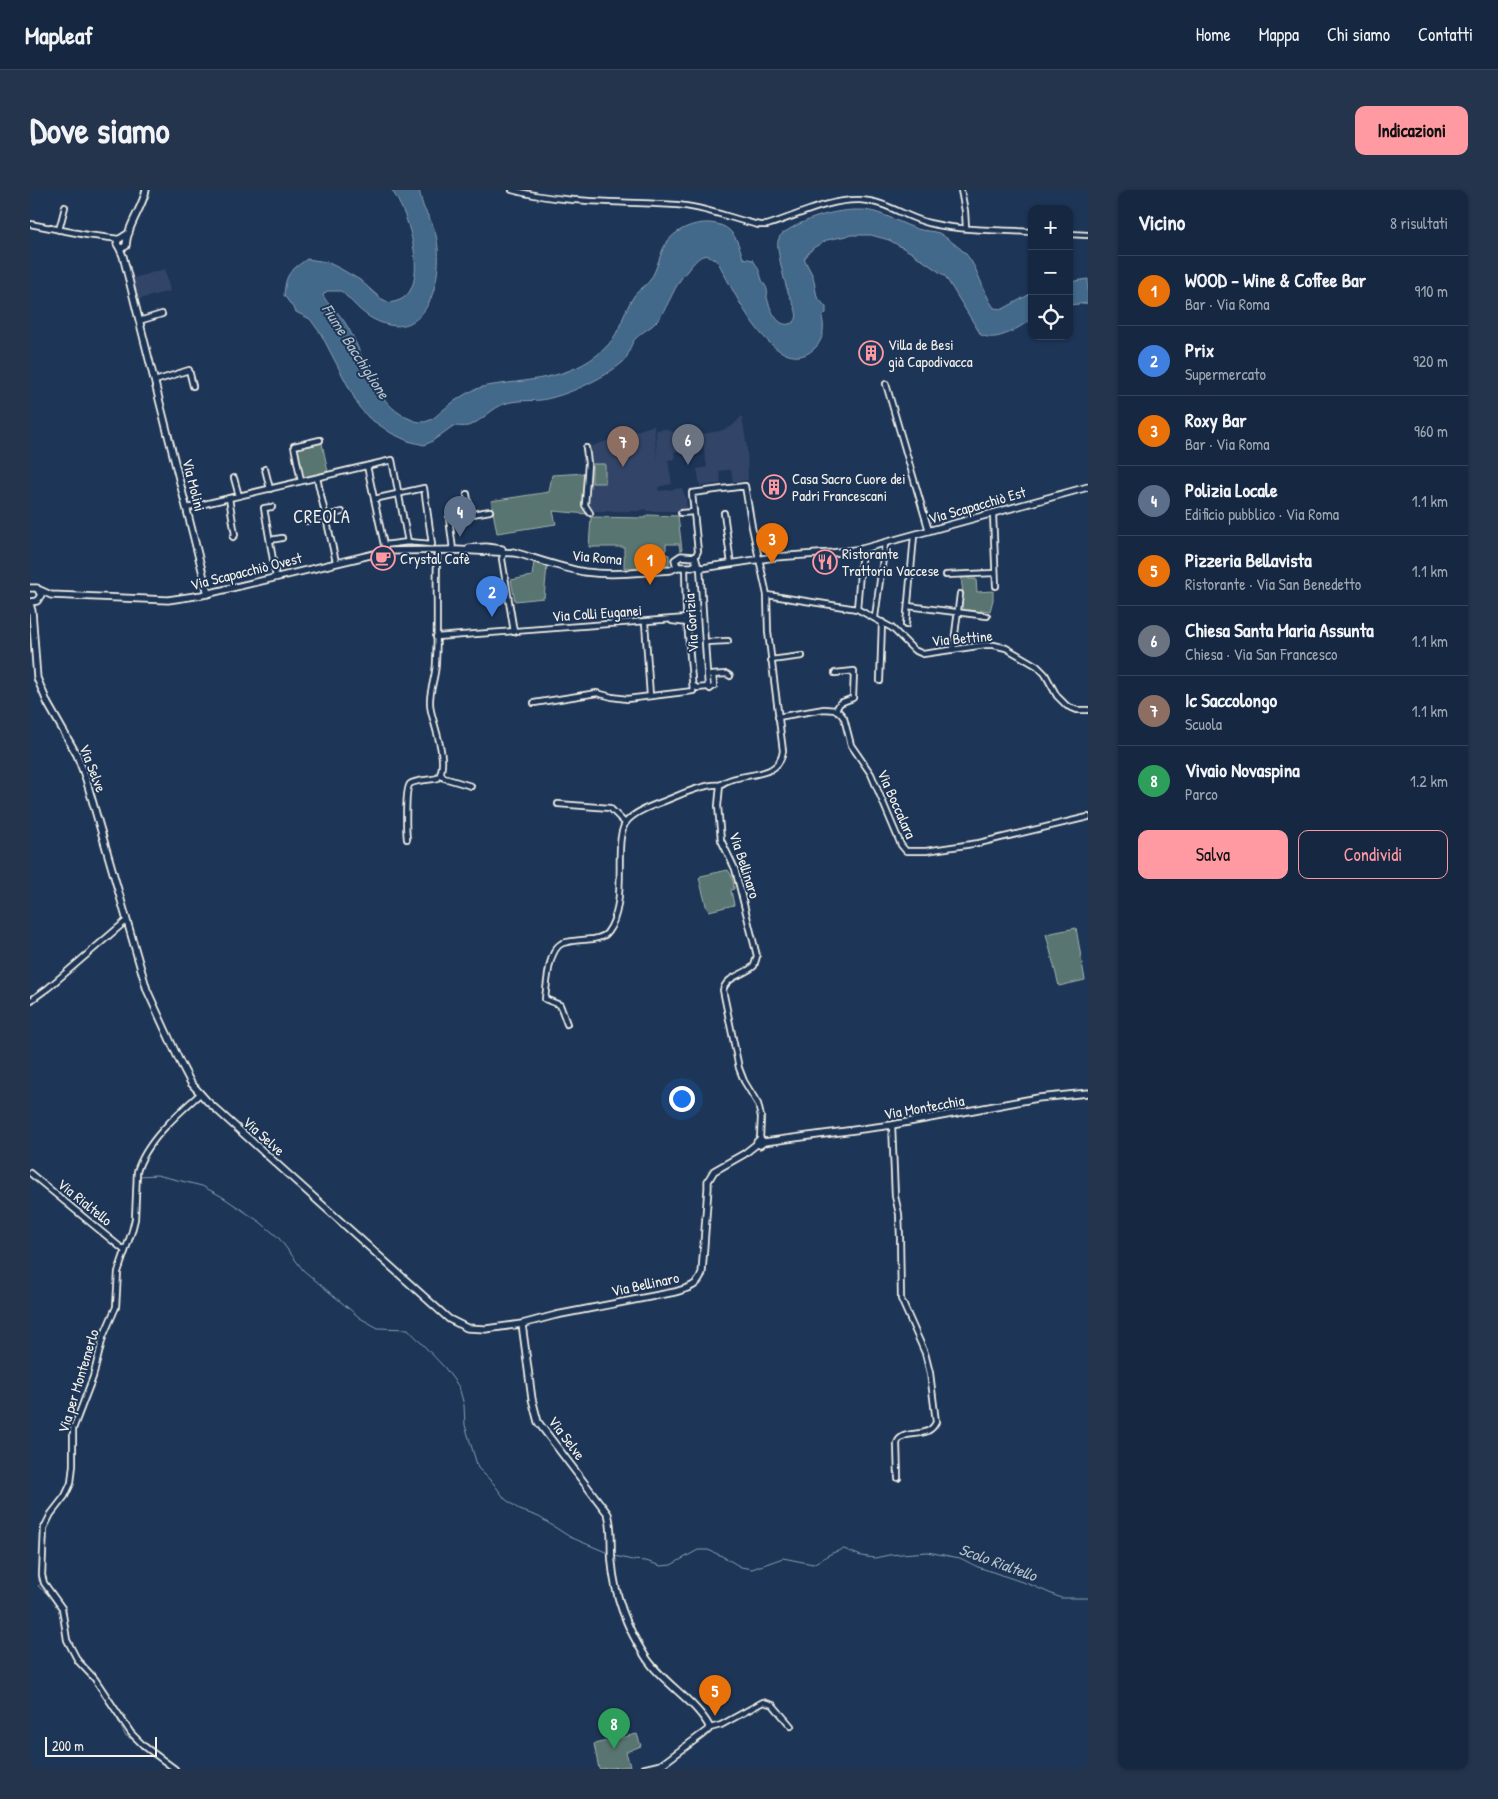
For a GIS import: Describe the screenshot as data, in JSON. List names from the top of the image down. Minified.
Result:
{"streets":{"street":["Via Molini","Via Scapacchiò Est","Via Roma","Via Scapacchiò Ovest","Via Colli Euganei","Via Gorizia","Via Bettine","Via Selve","Via Boccalara","Via Bellinaro","Via Montecchia","Via Rialtello","Via per Montemerlo"]},"crossings":[["Via Molini","Via Scapacchiò Ovest"],["Via Roma","Via Scapacchiò Ovest"],["Via Scapacchiò Ovest","Via Selve"],["Via Selve","Via Bellinaro"],["Via Selve","Via per Montemerlo"],["Via Bellinaro","Via Montecchia"],["Via Rialtello","Via per Montemerlo"]],"districts":["CREOLA"],"water":["Fiume Bacchiglione","Scolo Rialtello"],"places":{"building":["Villa de Besi già Capodivacca","Casa Sacro Cuore dei Padri Francescani"],"cafe":["Crystal Cafè"],"restaurant":["Ristorante Trattoria Vaccese"]},"scale_bar":"200 m","page":{"header":"Mapleaf","nav":["Home","Mappa","Chi siamo","Contatti"],"buttons":["Indicazioni",["Salva","Condividi"]],"title":"Dove siamo","heading":["Vicino","8 risultati"],"map_buttons":["+","−"],"list":[{"mark":"1","name":"WOOD - Wine & Coffee Bar","note":"Bar · Via Roma","value":"910 m"},{"mark":"2","name":"Prix","note":"Supermercato","value":"920 m"},{"mark":"3","name":"Roxy Bar","note":"Bar · Via Roma","value":"960 m"},{"mark":"4","name":"Polizia Locale","note":"Edificio pubblico · Via Roma","value":"1.1 km"},{"mark":"5","name":"Pizzeria Bellavista","note":"Ristorante · Via San Benedetto","value":"1.1 km"},{"mark":"6","name":"Chiesa Santa Maria Assunta","note":"Chiesa · Via San Francesco","value":"1.1 km"},{"mark":"7","name":"Ic Saccolongo","note":"Scuola","value":"1.1 km"},{"mark":"8","name":"Vivaio Novaspina","note":"Parco","value":"1.2 km"}],"pins":["6","7","4","3","1","2","5","8"],"scale":"200 m"}}
